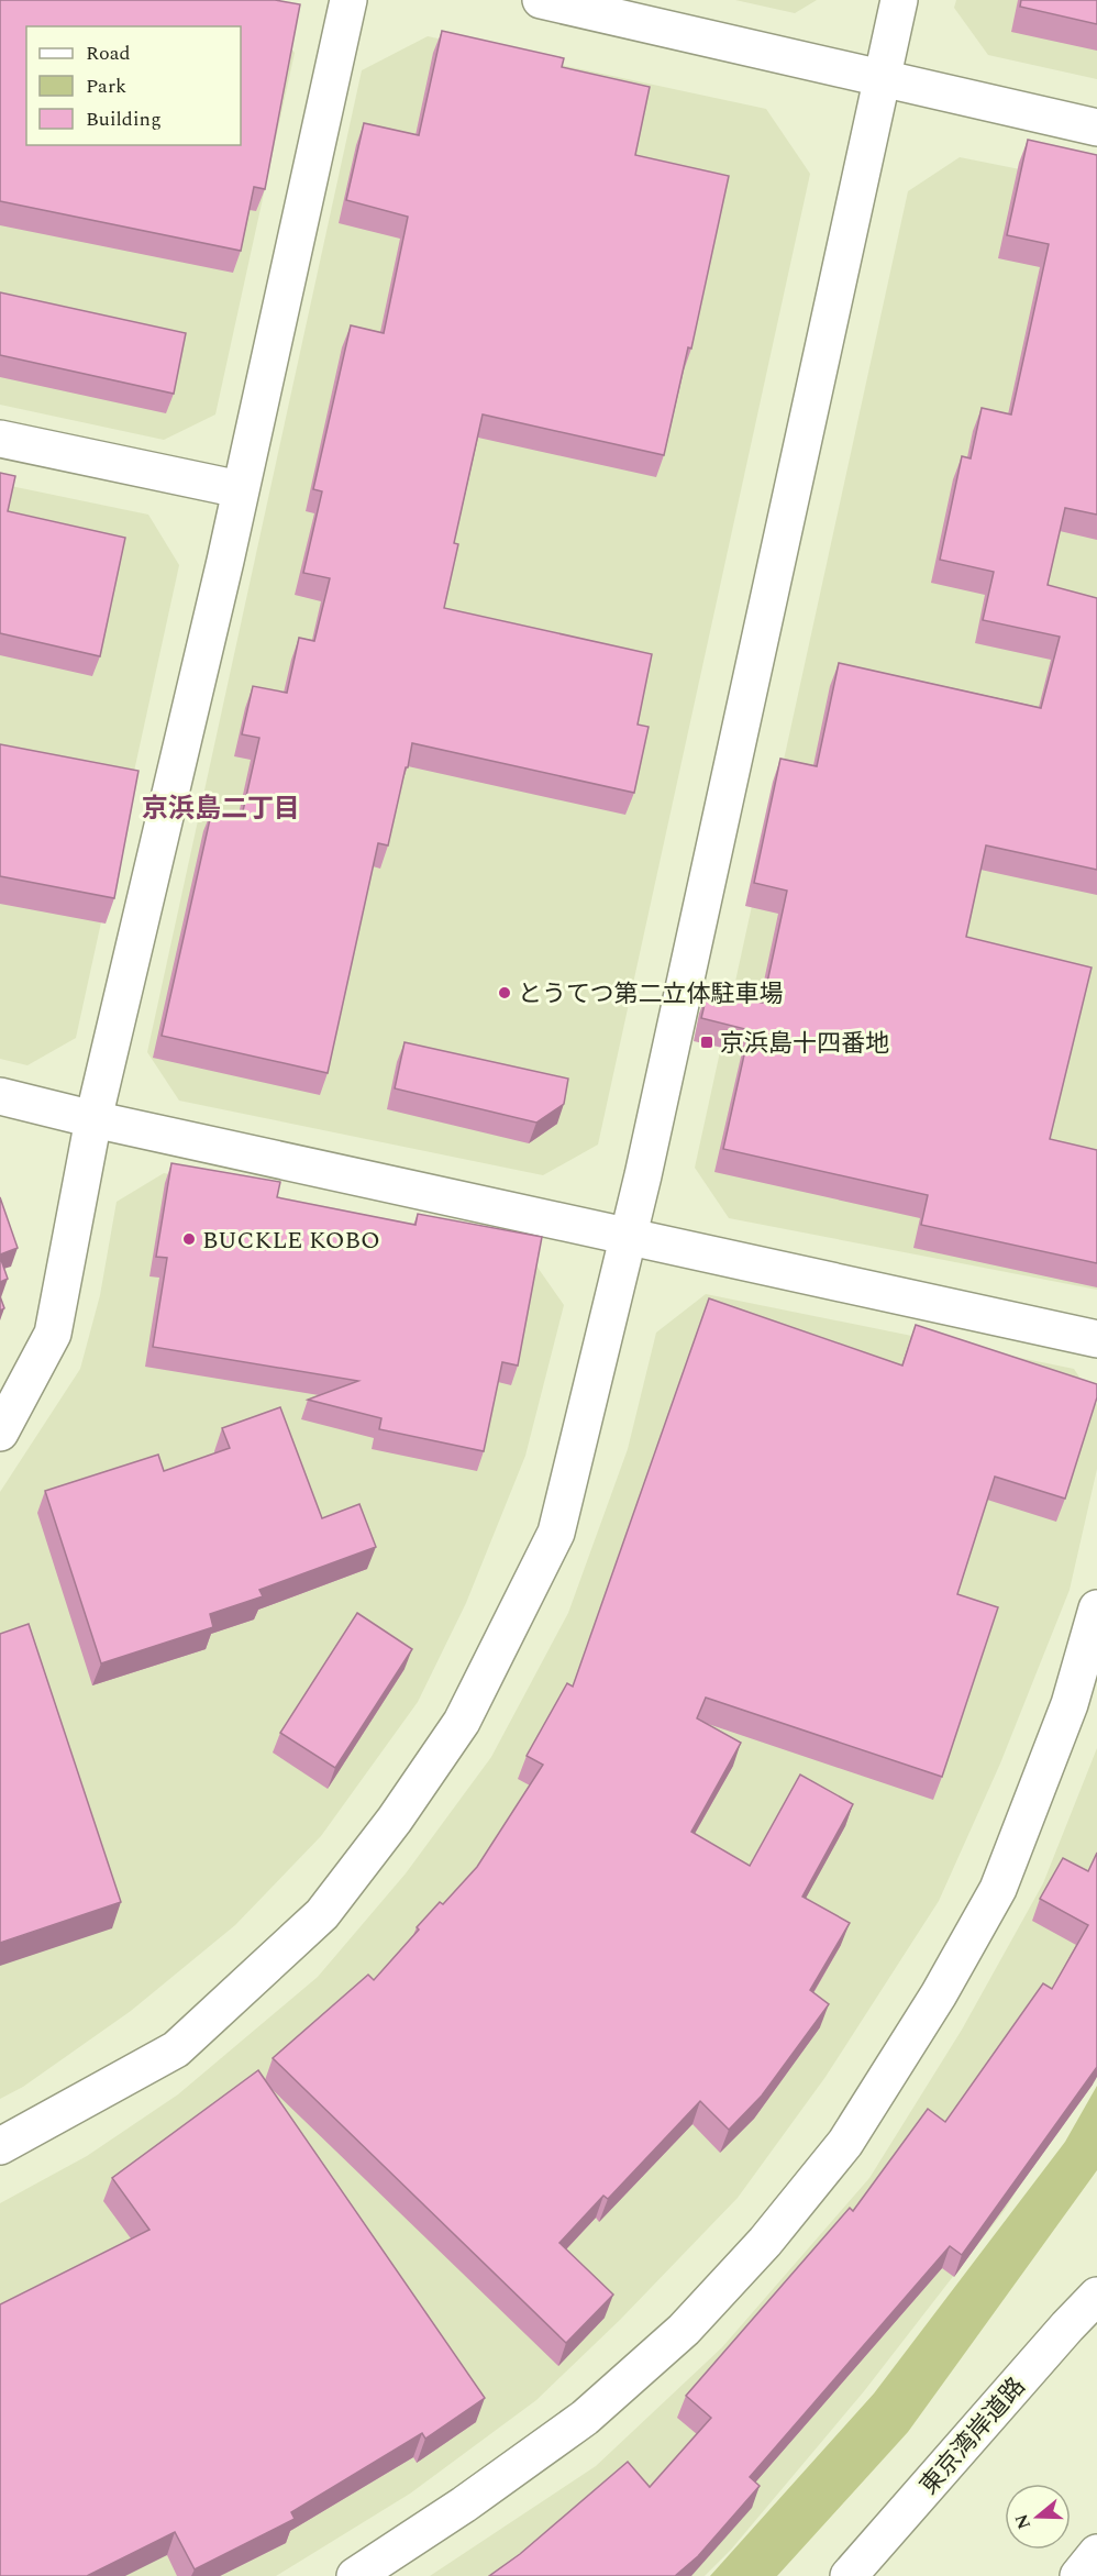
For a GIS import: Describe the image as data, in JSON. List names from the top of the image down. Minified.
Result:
{"streets":{"main road":["東京湾岸道路"]},"districts":["京浜島二丁目"],"places":{"other":["とうてつ第二立体駐車場","BUCKLE KOBO"],"transit":["京浜島十四番地"]},"legend":["Road","Park","Building"],"north":"left"}
